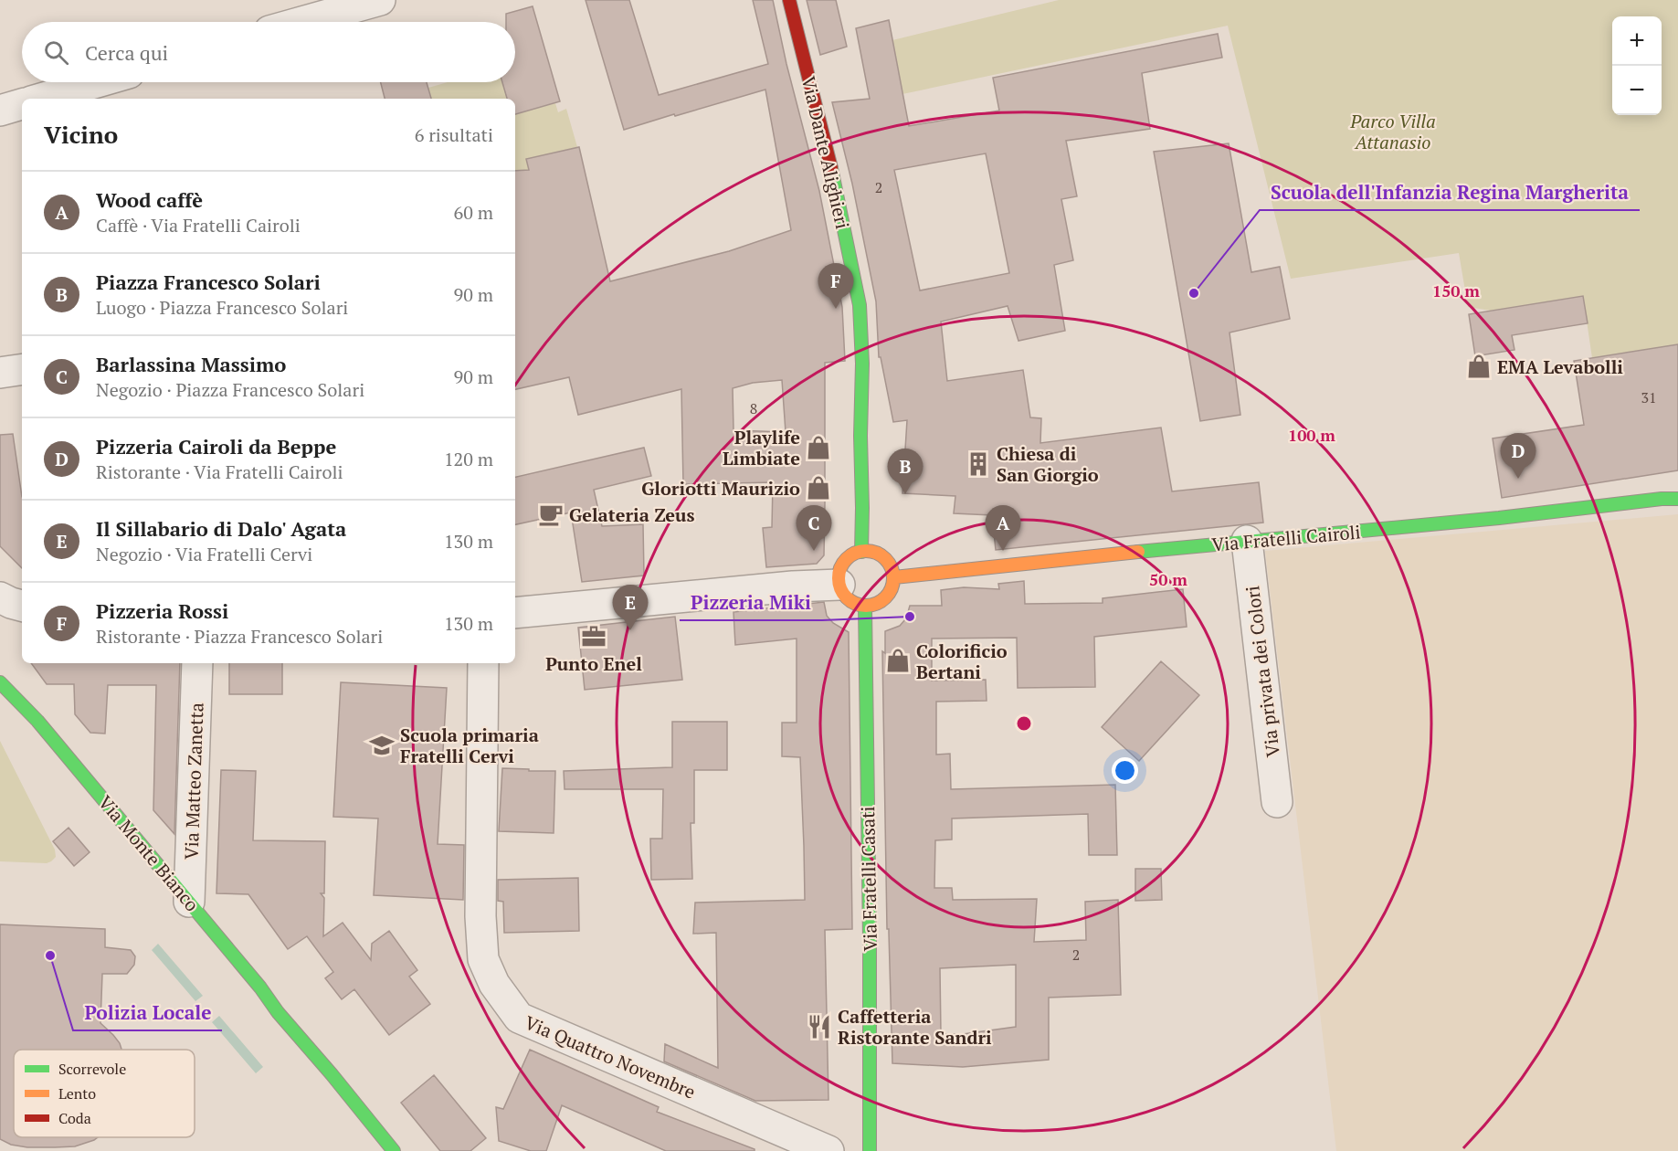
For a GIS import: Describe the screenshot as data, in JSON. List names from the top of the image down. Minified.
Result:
{"streets":{"street":["Via Dante Alighieri","Via Fratelli Cairoli","Via privata dei Colori","Via Matteo Zanetta","Via Monte Bianco","Via Fratelli Casati","Via Quattro Novembre"]},"crossings":[["Via Dante Alighieri","Via Fratelli Cairoli"],["Via Dante Alighieri","Via Fratelli Casati"],["Via Fratelli Cairoli","Via privata dei Colori"],["Via Fratelli Cairoli","Via Fratelli Casati"],["Via Matteo Zanetta","Via Monte Bianco"]],"parks":["Parco Villa Attanasio"],"places":{"other":["Scuola dell'Infanzia Regina Margherita","Pizzeria Miki","Polizia Locale"],"shop":["EMA Levabolli","Playlife Limbiate","Gloriotti Maurizio","Colorificio Bertani"],"building":["Chiesa di San Giorgio"],"cafe":["Gelateria Zeus"],"office":["Punto Enel"],"school or university":["Scuola primaria Fratelli Cervi"],"restaurant":["Caffetteria Ristorante Sandri"]},"house_numbers":["2","31","8","2"],"legend":["Scorrevole","Lento","Coda"],"page":{"map_buttons":["+","−"],"search":"Cerca qui","heading":["Vicino","6 risultati"],"list":[{"mark":"A","name":"Wood caffè","note":"Caffè · Via Fratelli Cairoli","value":"60 m"},{"mark":"B","name":"Piazza Francesco Solari","note":"Luogo · Piazza Francesco Solari","value":"90 m"},{"mark":"C","name":"Barlassina Massimo","note":"Negozio · Piazza Francesco Solari","value":"90 m"},{"mark":"D","name":"Pizzeria Cairoli da Beppe","note":"Ristorante · Via Fratelli Cairoli","value":"120 m"},{"mark":"E","name":"Il Sillabario di Dalo' Agata","note":"Negozio · Via Fratelli Cervi","value":"130 m"},{"mark":"F","name":"Pizzeria Rossi","note":"Ristorante · Piazza Francesco Solari","value":"130 m"}],"pins":["F","D","B","A","C","E"]},"rings":["150 m","100 m","50 m"]}
